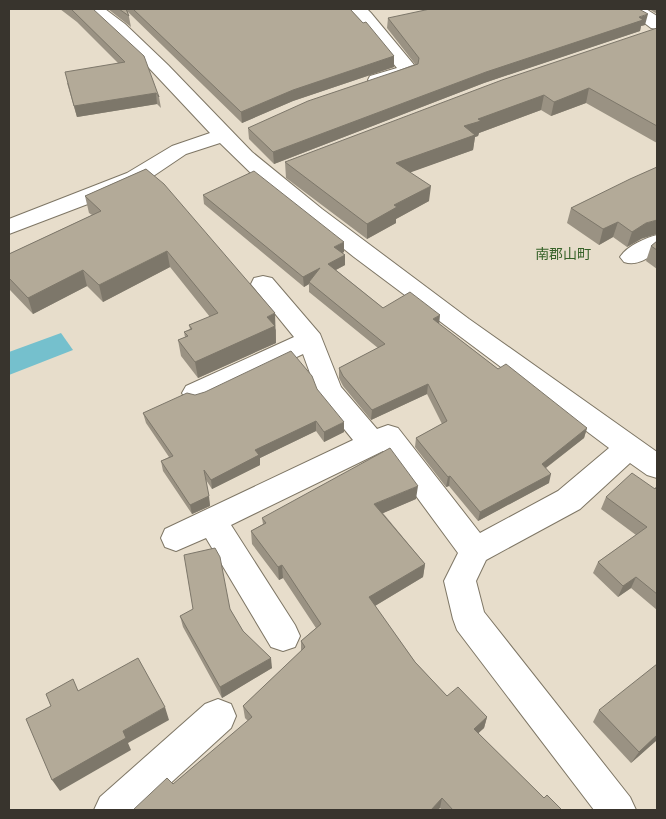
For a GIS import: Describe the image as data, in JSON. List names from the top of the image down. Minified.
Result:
{"districts":["南郡山町"]}
